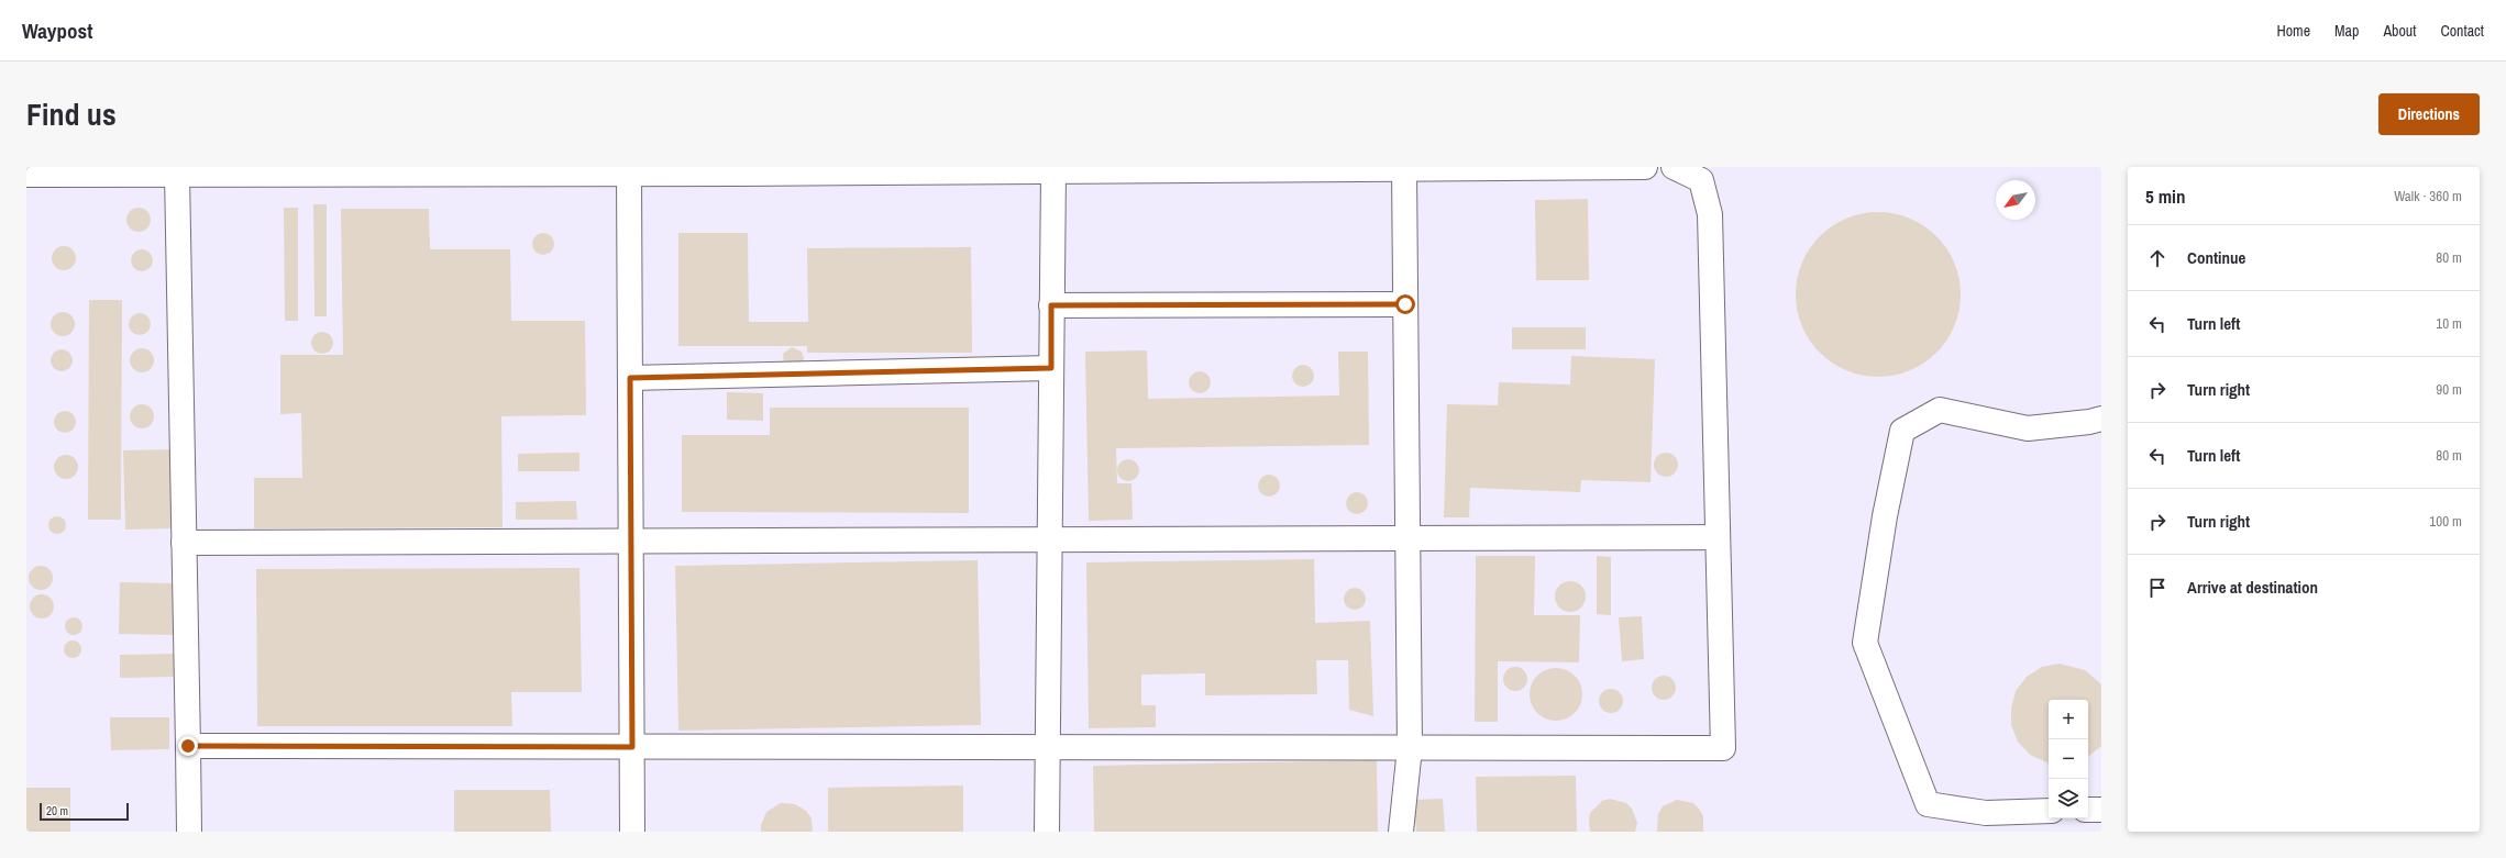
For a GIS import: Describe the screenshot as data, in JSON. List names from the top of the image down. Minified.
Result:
{"scale_bar":"20 m","north":"bottom left","page":{"header":"Waypost","nav":["Home","Map","About","Contact"],"title":"Find us","buttons":"Directions","heading":["5 min","Walk · 360 m"],"list":[["Continue","80 m"],["Turn left","10 m"],["Turn right","90 m"],["Turn left","80 m"],["Turn right","100 m"],"Arrive at destination"],"map_buttons":["+","−"],"scale":"20 m"}}
